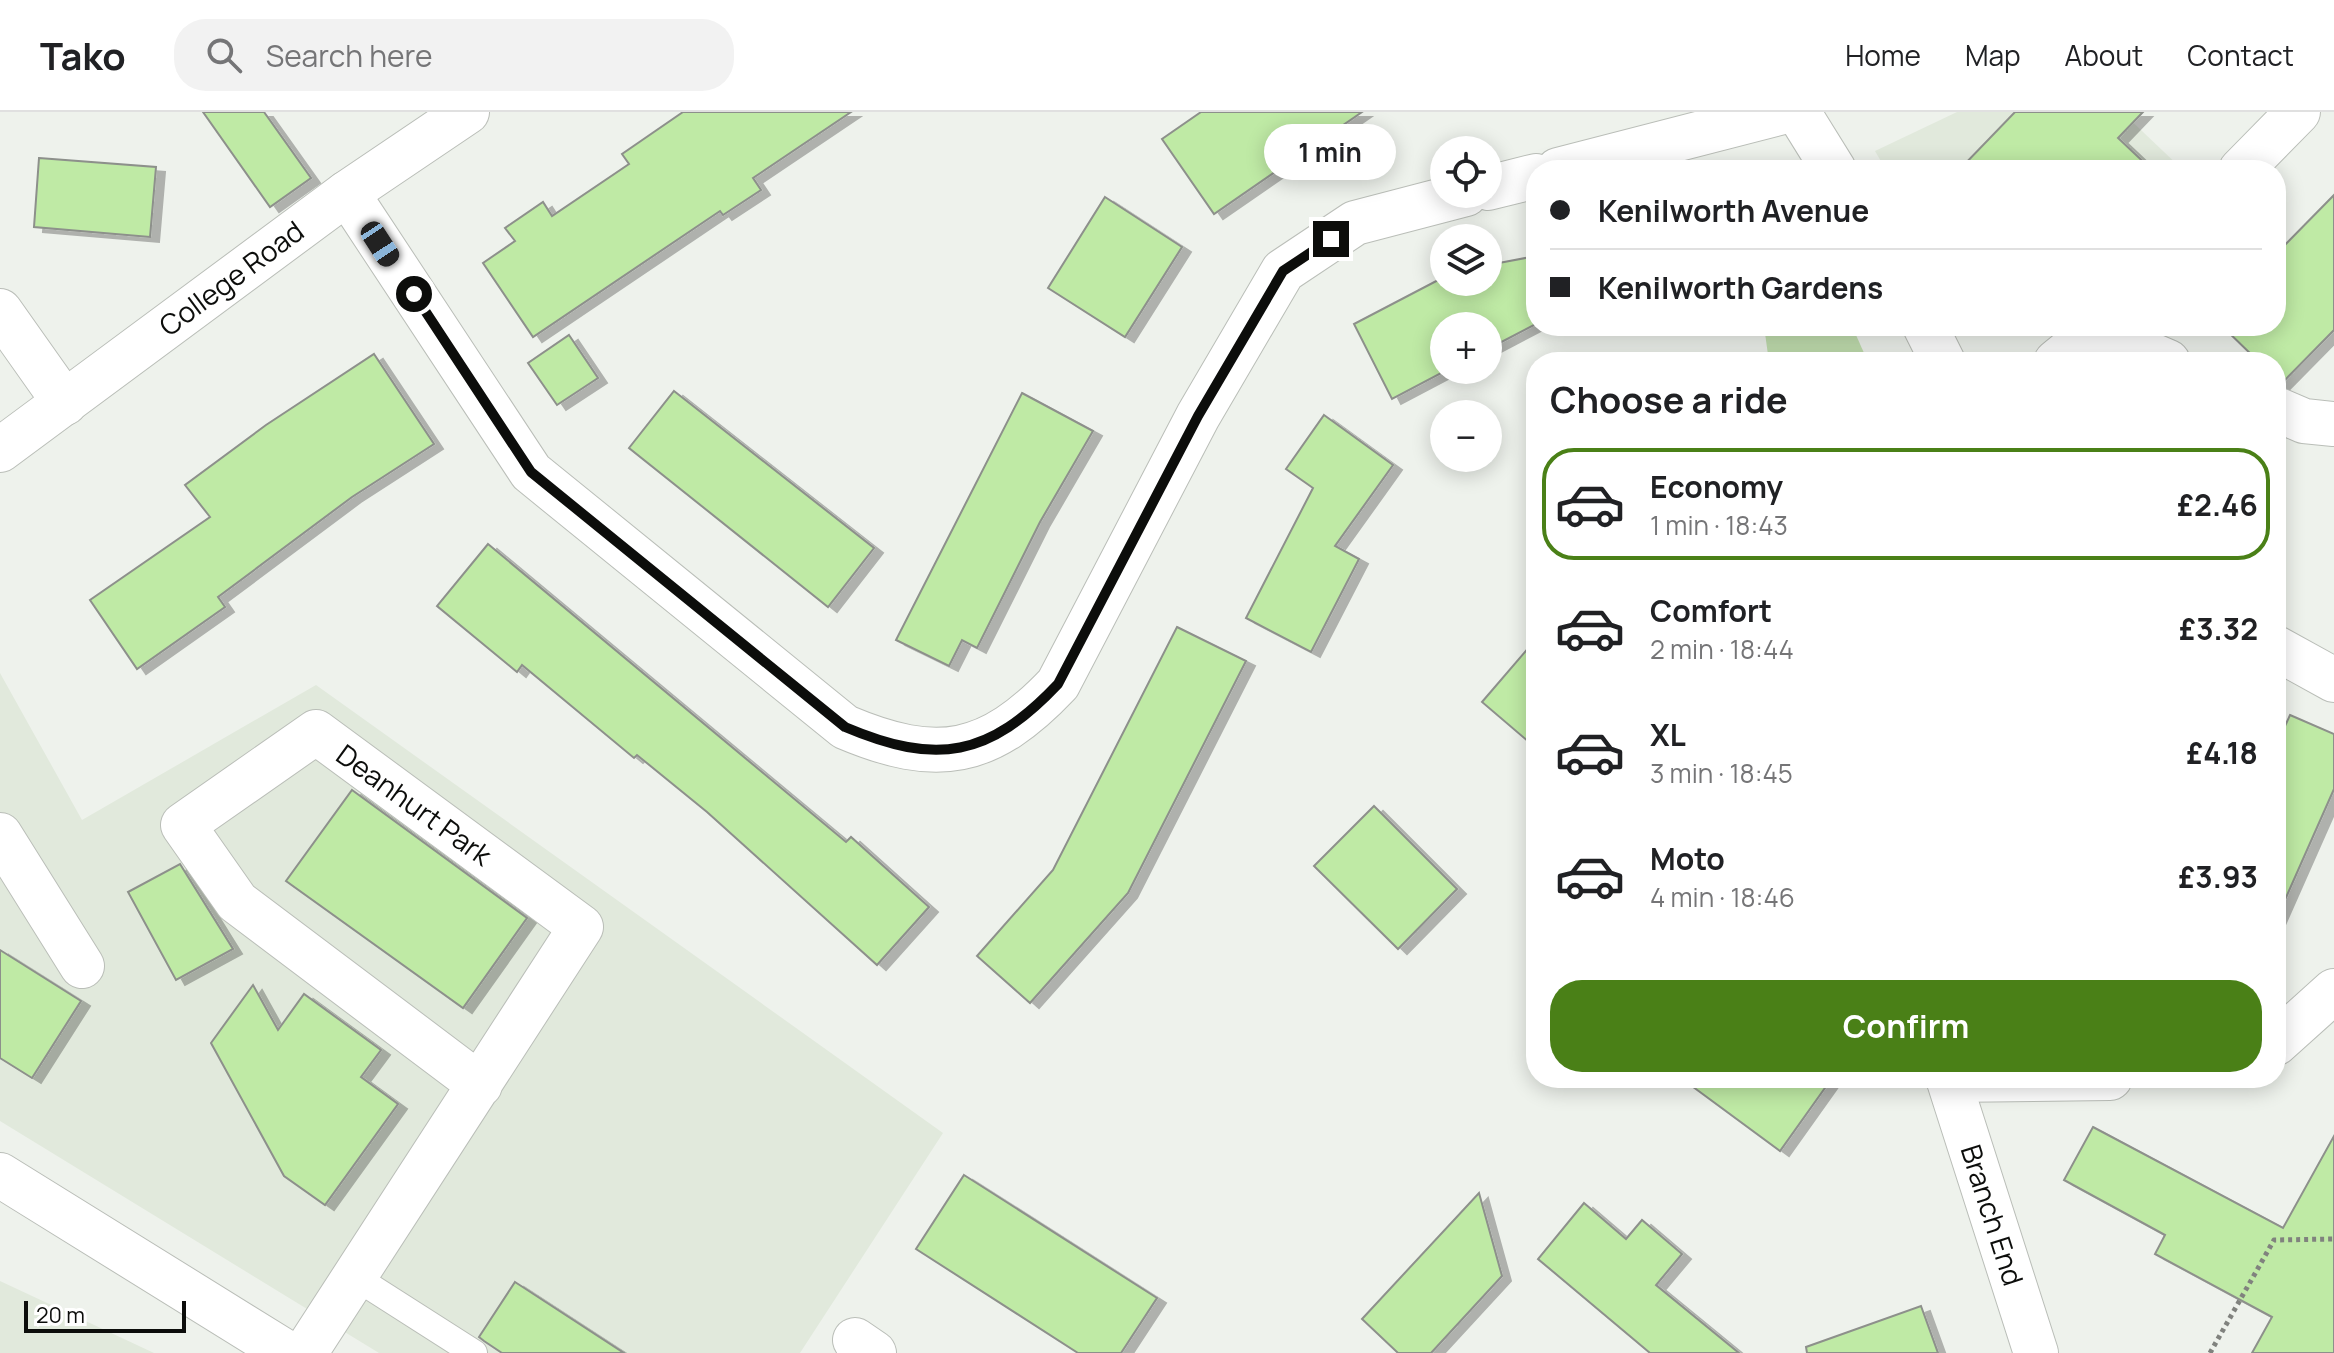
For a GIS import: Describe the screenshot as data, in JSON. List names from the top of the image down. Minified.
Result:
{"streets":{"street":["College Road","Deanhurt Park","Branch End"]},"scale_bar":"20 m","page":{"header":"Tako","search":"Search here","nav":["Home","Map","About","Contact"],"bubble":"1 min","map_buttons":["+","−"],"banner":["Kenilworth Avenue","Kenilworth Gardens"],"heading":"Choose a ride","list":[{"name":"Economy","note":"1 min · 18:43","value":"£2.46"},{"name":"Comfort","note":"2 min · 18:44","value":"£3.32"},{"name":"XL","note":"3 min · 18:45","value":"£4.18"},{"name":"Moto","note":"4 min · 18:46","value":"£3.93"}],"buttons":"Confirm","scale":"20 m"}}
